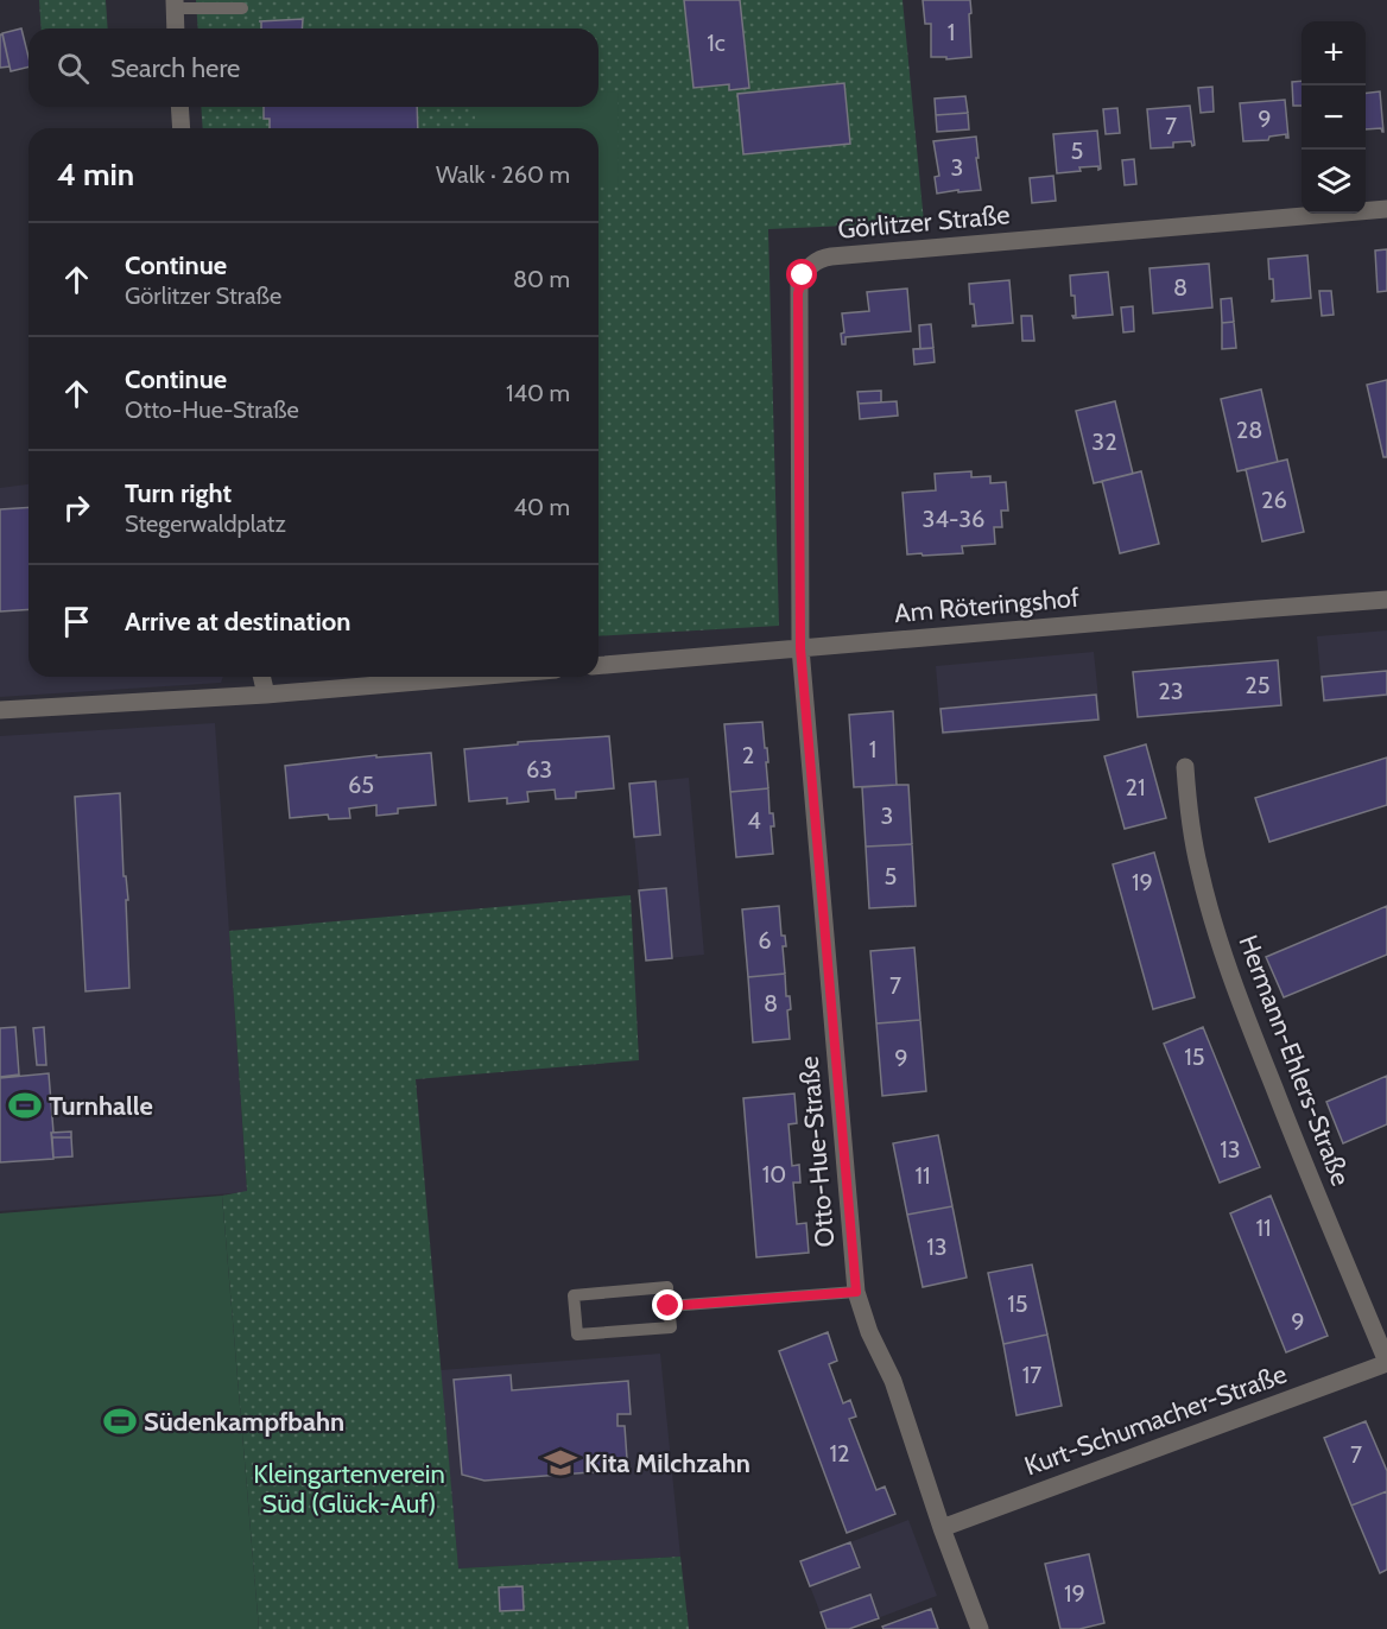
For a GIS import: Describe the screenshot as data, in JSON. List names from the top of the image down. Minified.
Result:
{"streets":{"street":["Görlitzer Straße","Am Röteringshof","Hermann-Ehlers-Straße","Otto-Hue-Straße","Kurt-Schumacher-Straße"]},"crossings":[["Görlitzer Straße","Am Röteringshof"],["Görlitzer Straße","Otto-Hue-Straße"],["Am Röteringshof","Otto-Hue-Straße"],["Hermann-Ehlers-Straße","Kurt-Schumacher-Straße"],["Otto-Hue-Straße","Kurt-Schumacher-Straße"]],"parks":["Kleingartenverein Süd (Glück-Auf)"],"places":{"sports":["Turnhalle","Südenkampfbahn"],"school or university":["Kita Milchzahn"]},"house_numbers":["1","1c","9","7","5","3","8","28","32","26","34-36","25","23","1","2","63","65","21","3","4","5","19","6","7","8","15","9","13","10","11","11","13","15","9","17","12","7","19"],"page":{"map_buttons":["+","−"],"search":"Search here","heading":["4 min","Walk · 260 m"],"list":[["Continue","Görlitzer Straße","80 m"],["Continue","Otto-Hue-Straße","140 m"],["Turn right","Stegerwaldplatz","40 m"],"Arrive at destination"]}}
